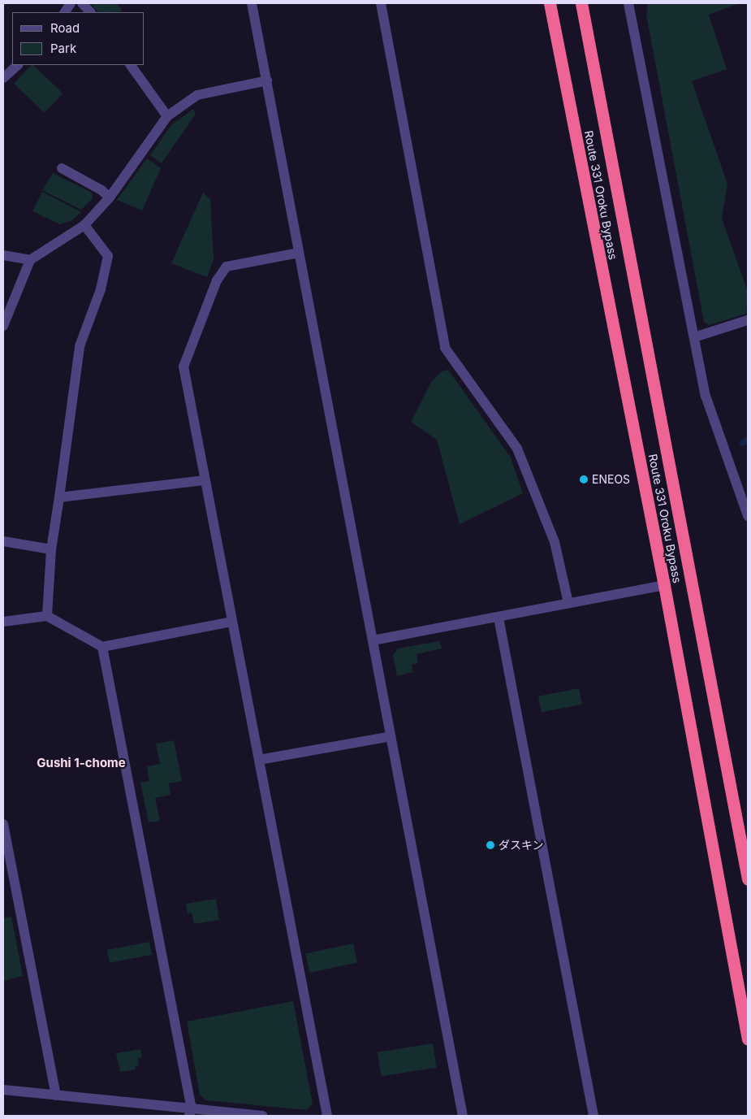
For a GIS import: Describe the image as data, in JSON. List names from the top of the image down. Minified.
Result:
{"streets":{"highway":["Route 331 Oroku Bypass"]},"districts":["Gushi 1-chome"],"places":["ENEOS","ダスキン"],"legend":["Road","Park"]}
